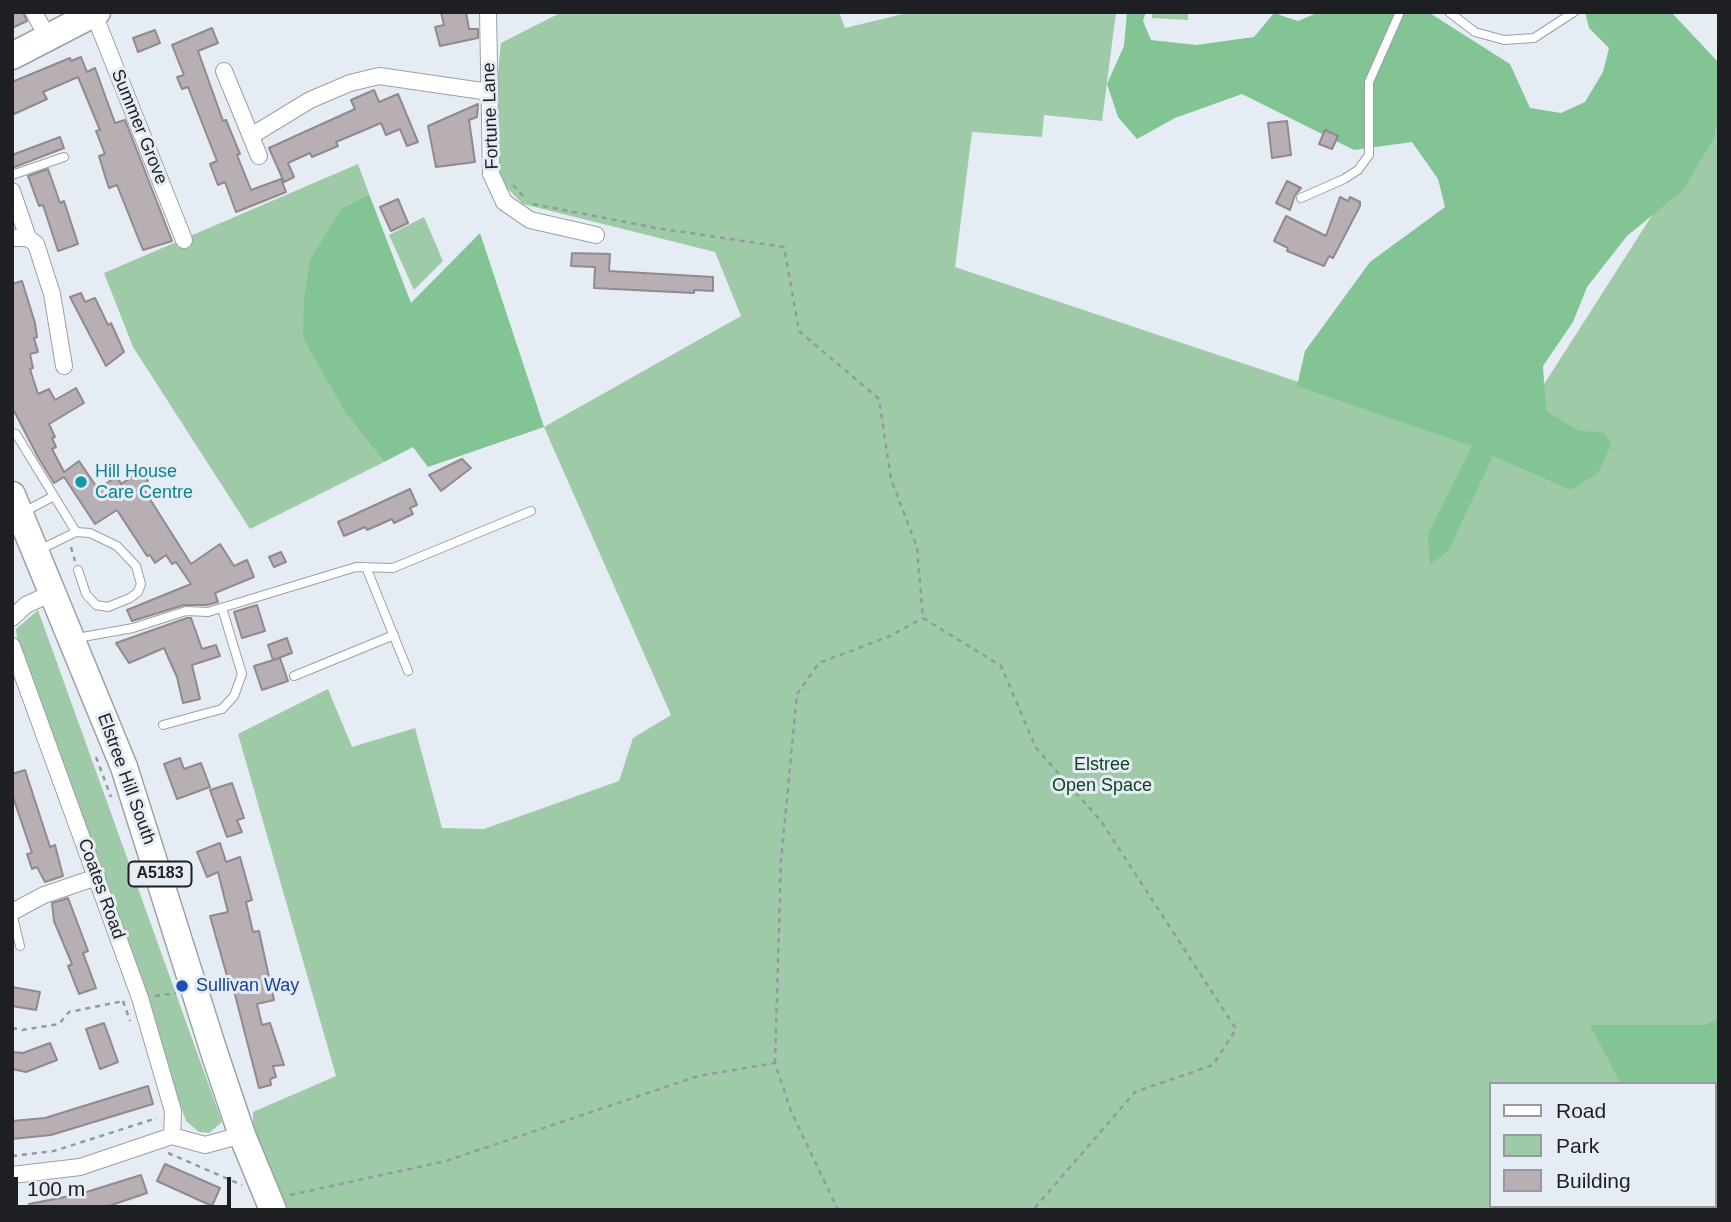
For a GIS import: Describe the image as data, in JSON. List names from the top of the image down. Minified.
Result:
{"streets":{"main road":["Elstree Hill South","A5183"],"street":["Fortune Lane","Summer Grove","Coates Road"]},"crossings":[["Elstree Hill South","A5183"]],"parks":["Elstree Open Space"],"places":["Hill House Care Centre","Sullivan Way"],"legend":["Road","Park","Building"],"scale_bar":"100 m"}
